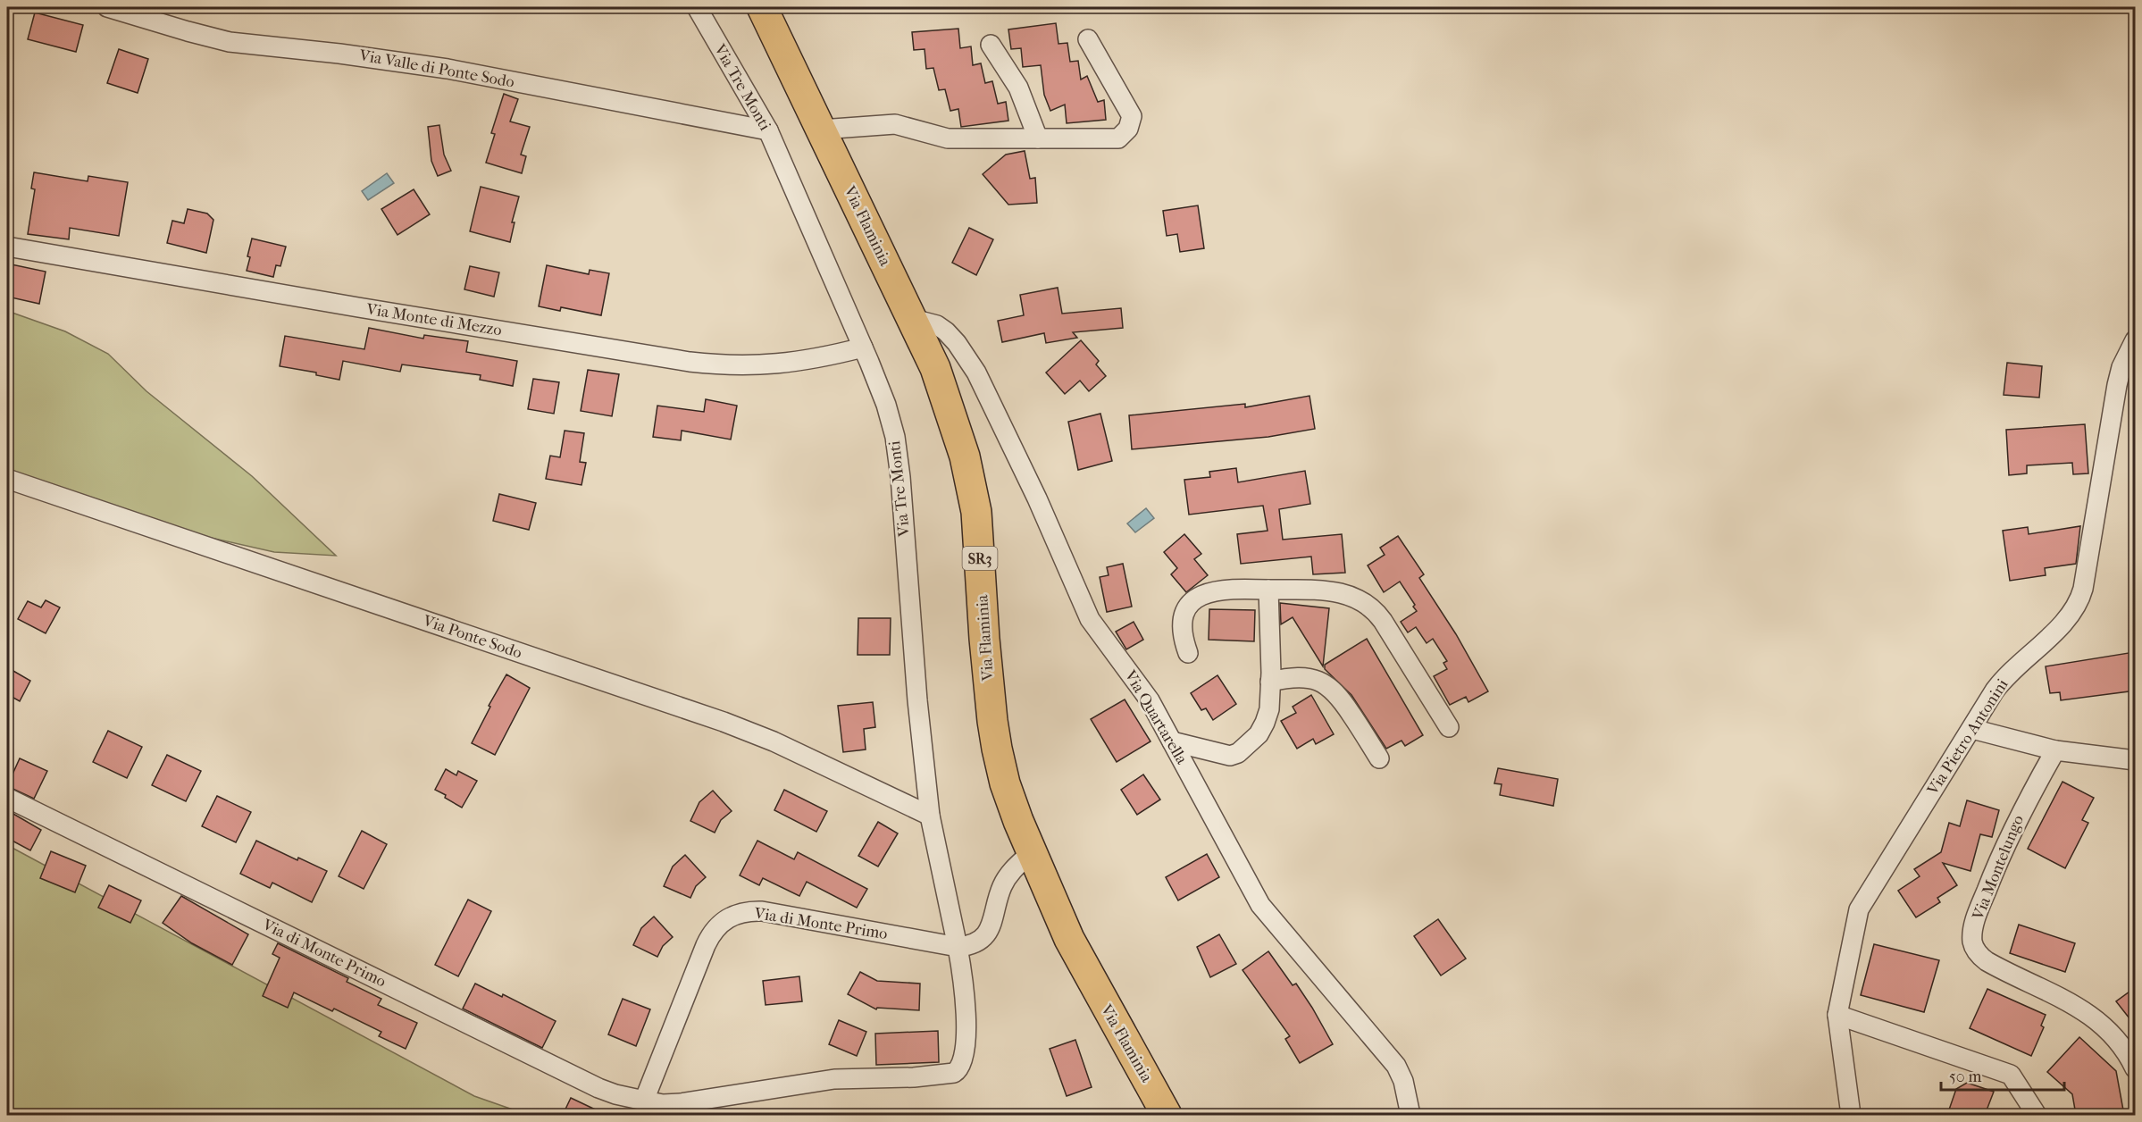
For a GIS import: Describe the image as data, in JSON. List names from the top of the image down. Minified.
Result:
{"streets":{"main road":["Via Flaminia","SR3"],"street":["Via Valle di Ponte Sodo","Via Tre Monti","Via Monte di Mezzo","Via Ponte Sodo","Via Quartarella","Via Pietro Antonini","Via Montelungo","Via di Monte Primo"]},"crossings":[["Via Valle di Ponte Sodo","Via Tre Monti"],["Via Tre Monti","Via Monte di Mezzo"],["Via Tre Monti","Via Ponte Sodo"],["Via Tre Monti","Via di Monte Primo"],["Via Flaminia","Via Quartarella"]],"scale_bar":"50 m"}
